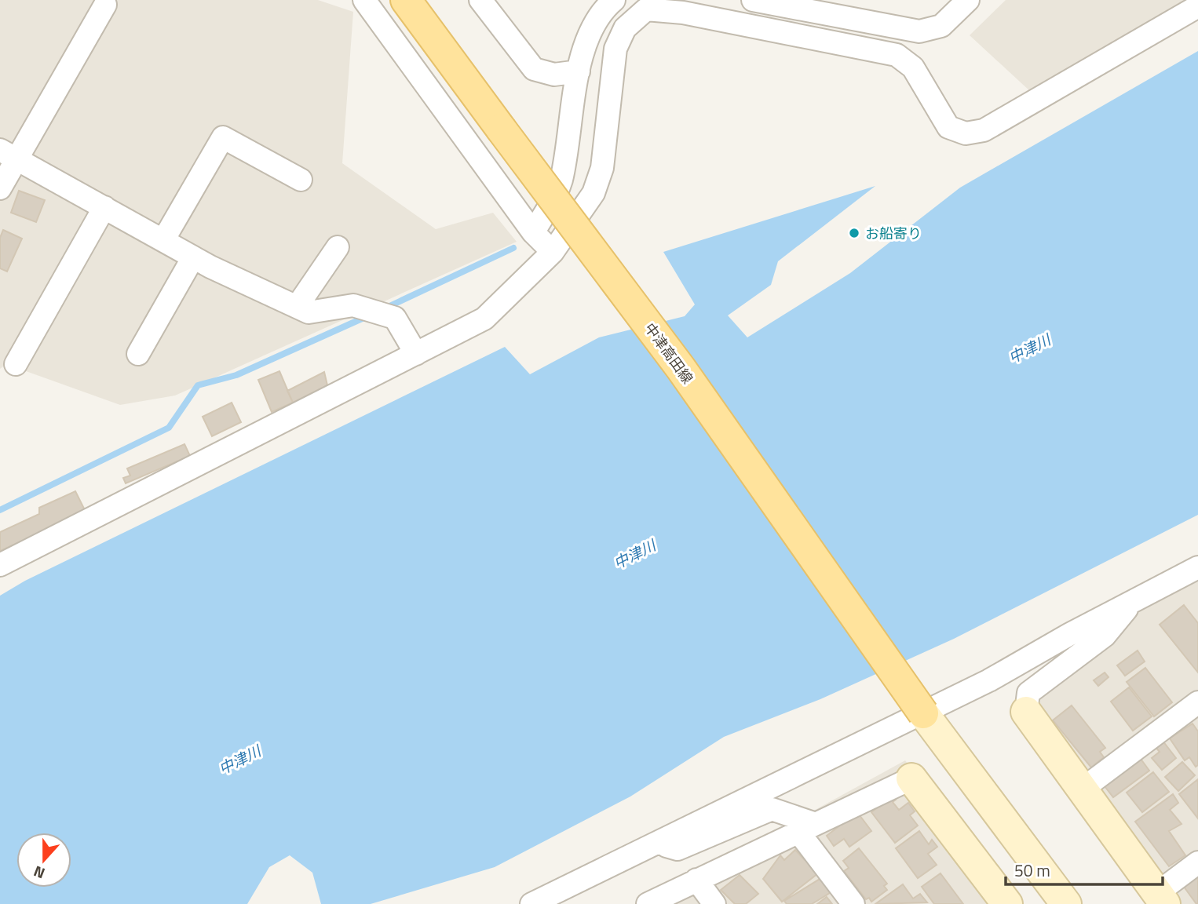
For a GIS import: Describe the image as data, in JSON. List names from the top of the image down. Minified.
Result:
{"streets":{"main road":["中津高田線"]},"water":["中津川"],"places":["お船寄り"],"scale_bar":"50 m","north":"bottom"}
